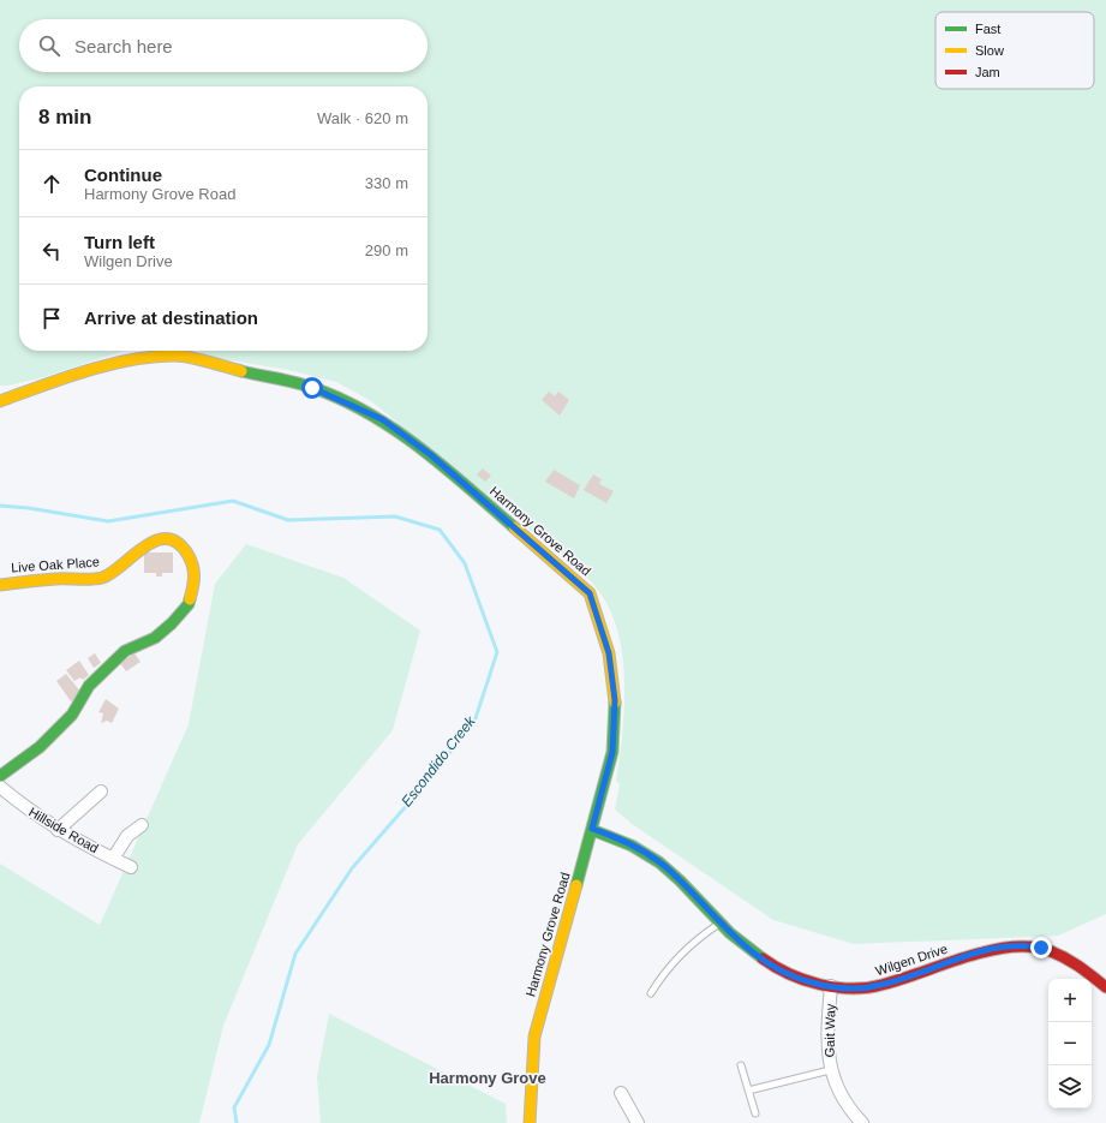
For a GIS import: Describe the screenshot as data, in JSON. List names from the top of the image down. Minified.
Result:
{"streets":{"main road":["Harmony Grove Road","Live Oak Place","Wilgen Drive"],"street":["Hillside Road","Gait Way"]},"crossings":[["Harmony Grove Road","Wilgen Drive"],["Wilgen Drive","Gait Way"]],"districts":["Harmony Grove"],"water":["Escondido Creek"],"legend":["Fast","Slow","Jam"],"page":{"search":"Search here","heading":["8 min","Walk · 620 m"],"list":[["Continue","Harmony Grove Road","330 m"],["Turn left","Wilgen Drive","290 m"],"Arrive at destination"],"map_buttons":["+","−"]}}
